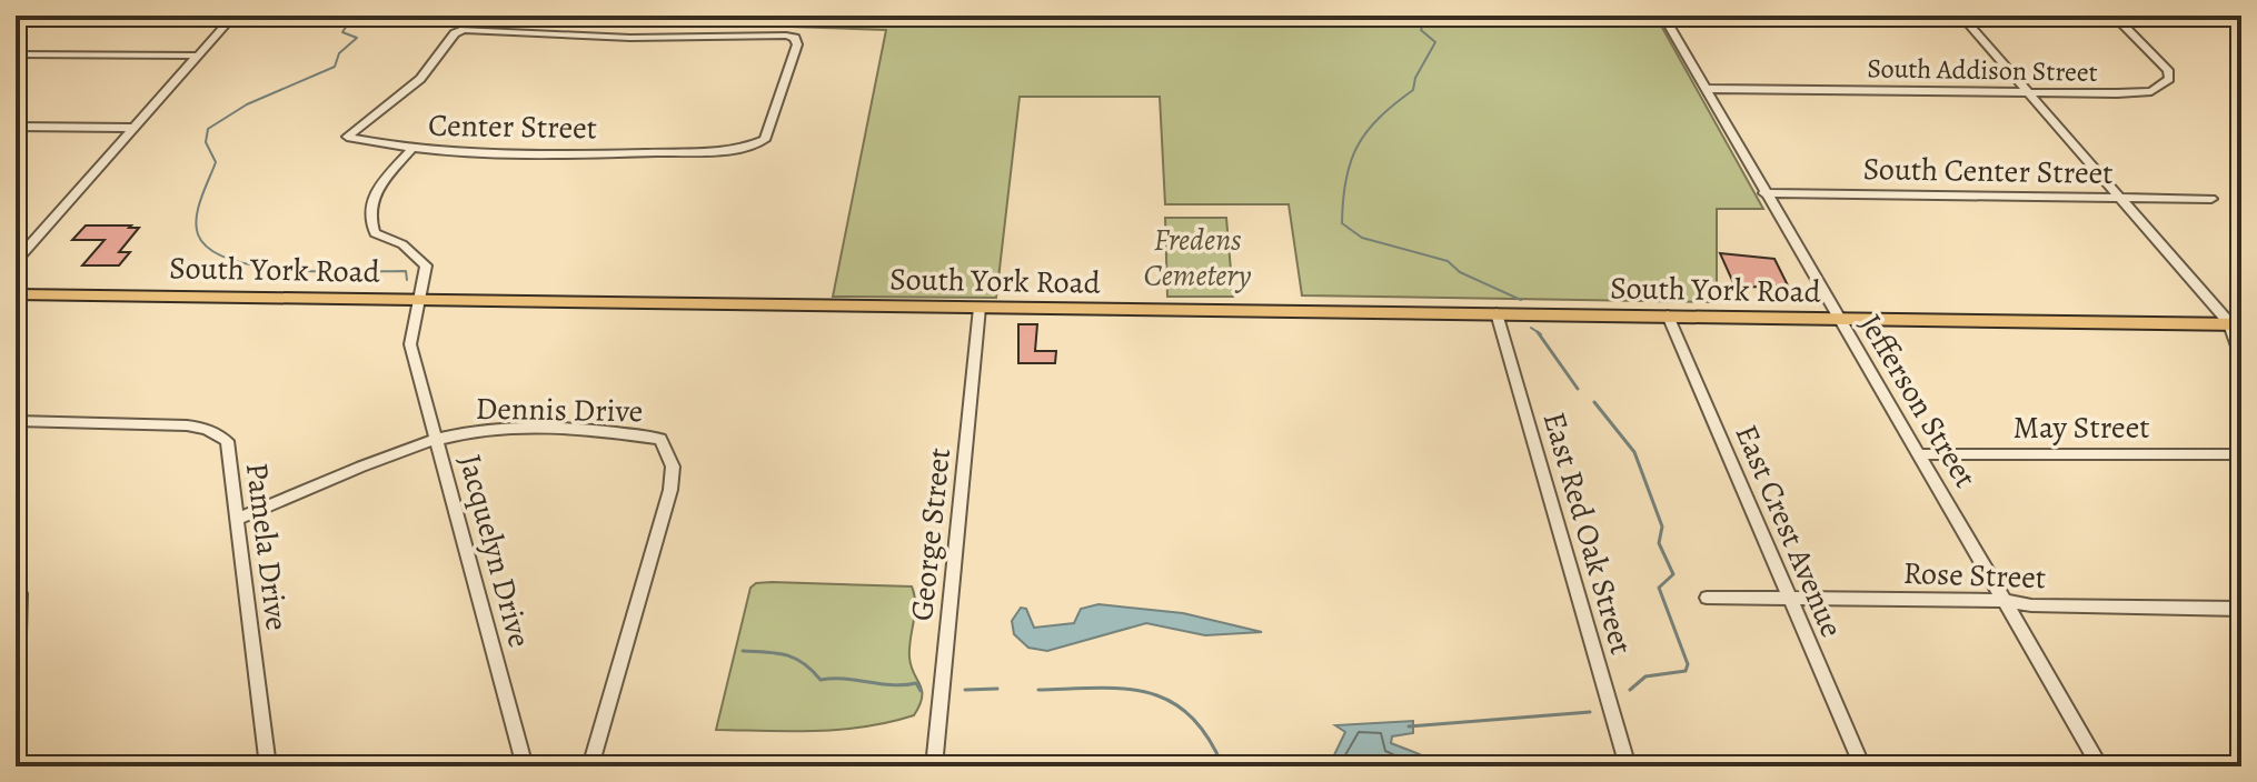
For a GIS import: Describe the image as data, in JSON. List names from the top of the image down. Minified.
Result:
{"streets":{"main road":["South York Road"],"street":["South Addison Street","Center Street","South Center Street","Jefferson Street","Dennis Drive","May Street","East Crest Avenue","East Red Oak Street","George Street","Pamela Drive","Jacquelyn Drive","Rose Street"]},"crossings":[["South Addison Street","Jefferson Street"],["Center Street","Jacquelyn Drive"],["South Center Street","Jefferson Street"],["South York Road","Jefferson Street"],["South York Road","East Crest Avenue"],["South York Road","East Red Oak Street"],["South York Road","George Street"],["South York Road","Jacquelyn Drive"],["Jefferson Street","May Street"],["Jefferson Street","Rose Street"],["Dennis Drive","Pamela Drive"],["Dennis Drive","Jacquelyn Drive"],["East Crest Avenue","Rose Street"]],"parks":["Fredens Cemetery"]}
